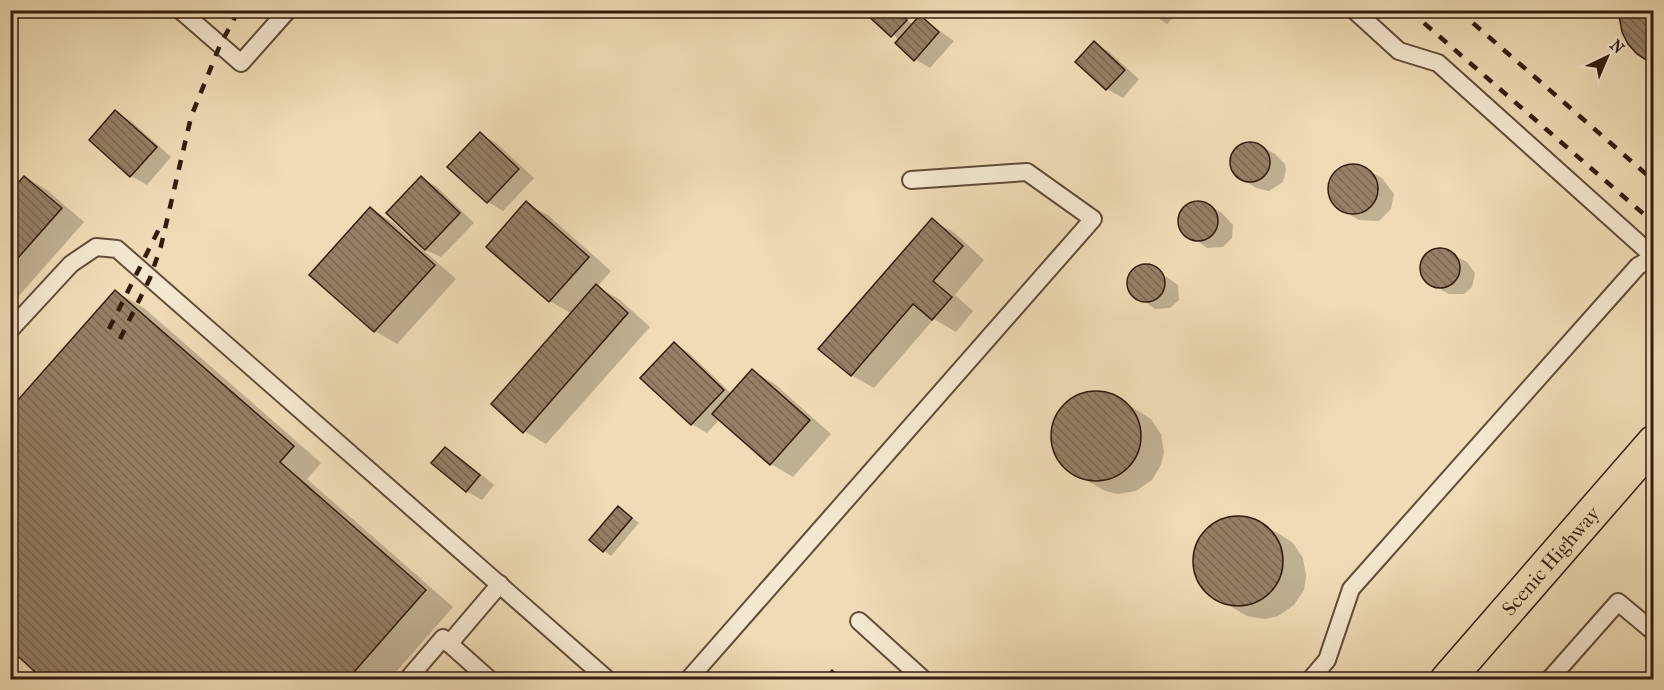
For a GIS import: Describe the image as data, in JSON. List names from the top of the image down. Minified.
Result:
{"streets":{"main road":["Scenic Highway"]},"north":"top right"}
